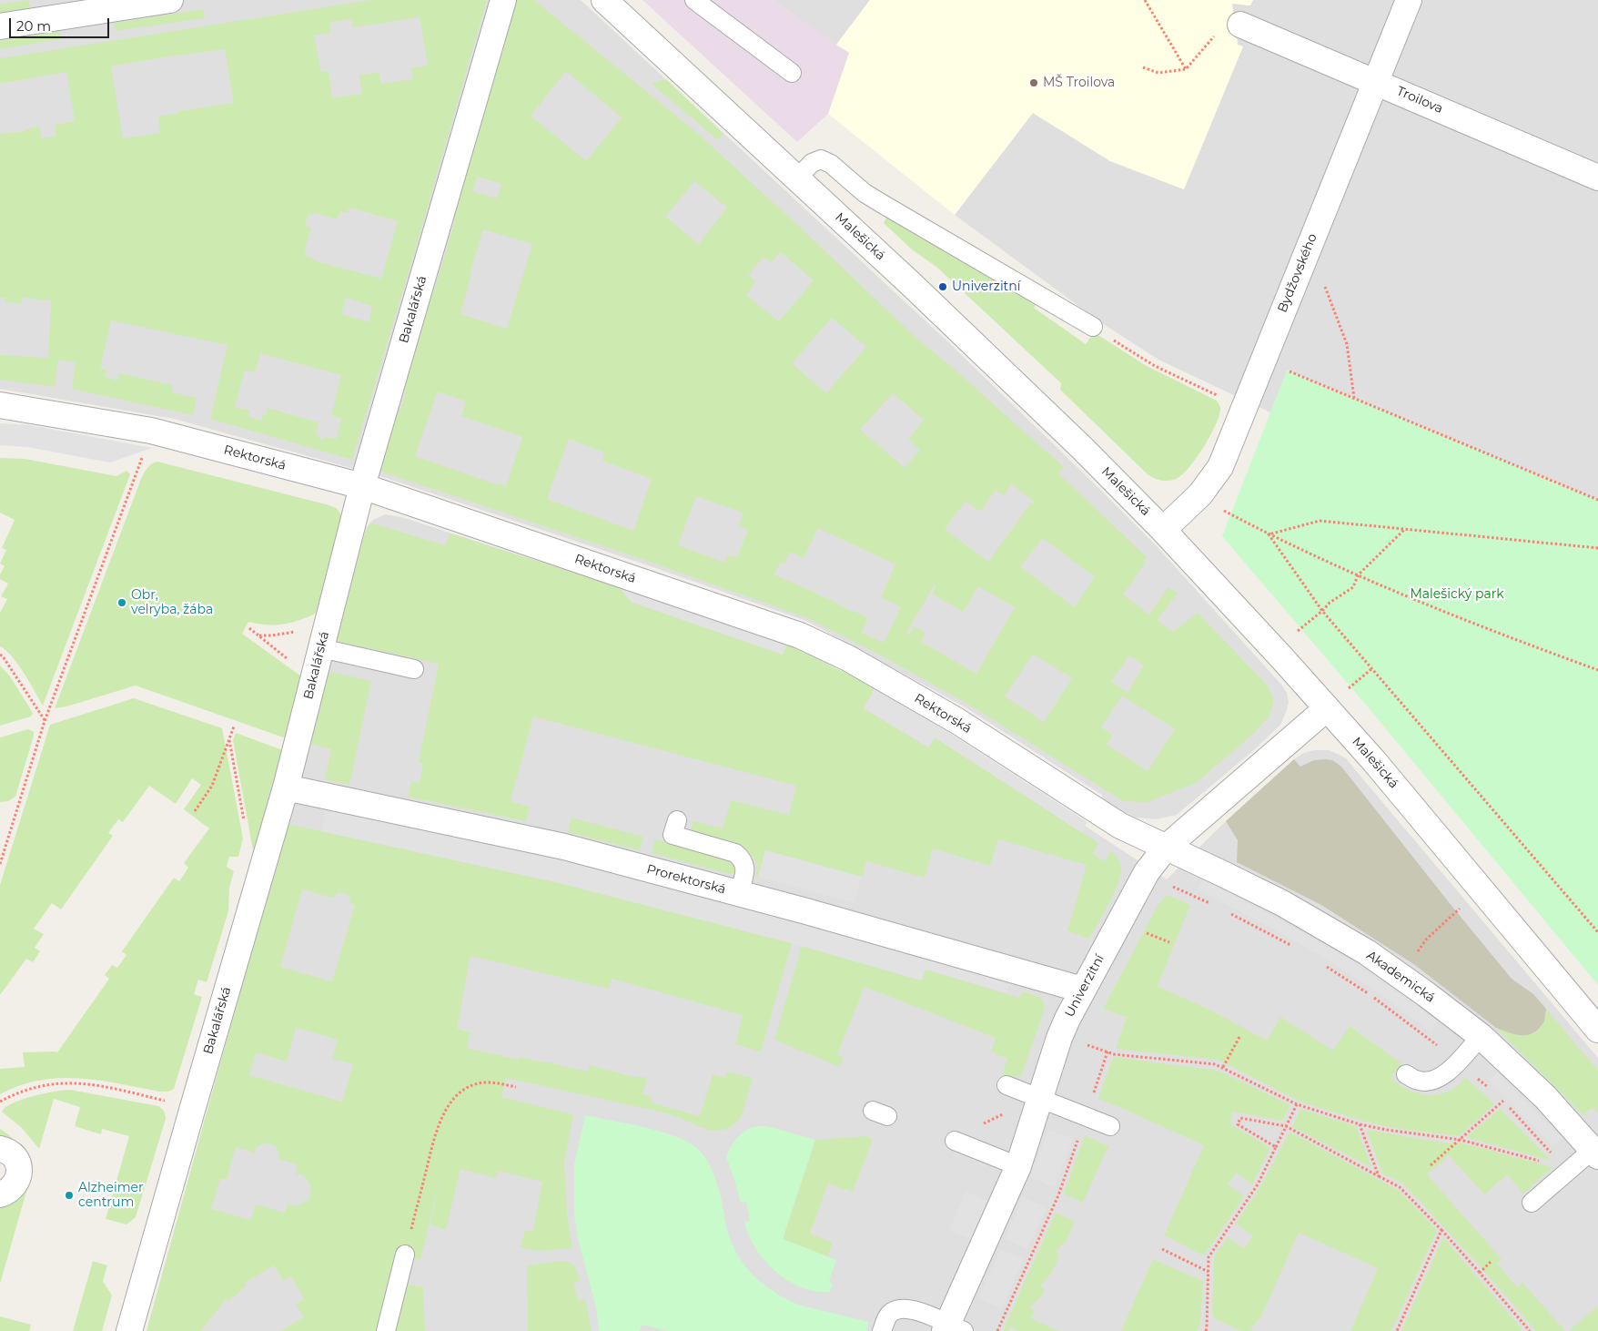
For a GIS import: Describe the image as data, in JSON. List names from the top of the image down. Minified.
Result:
{"streets":{"street":["Troilova","Malešická","Bydžovského","Bakalářská","Rektorská","Prorektorská","Akademická","Univerzitní"]},"crossings":[["Troilova","Bydžovského"],["Malešická","Bydžovského"],["Malešická","Univerzitní"],["Bakalářská","Rektorská"],["Bakalářská","Prorektorská"],["Rektorská","Akademická"],["Rektorská","Univerzitní"],["Prorektorská","Univerzitní"],["Akademická","Univerzitní"]],"parks":["Malešický park"],"places":["MŠ Troilova","Univerzitní","Obr, velryba, žába","Alzheimer centrum"],"scale_bar":"20 m"}
